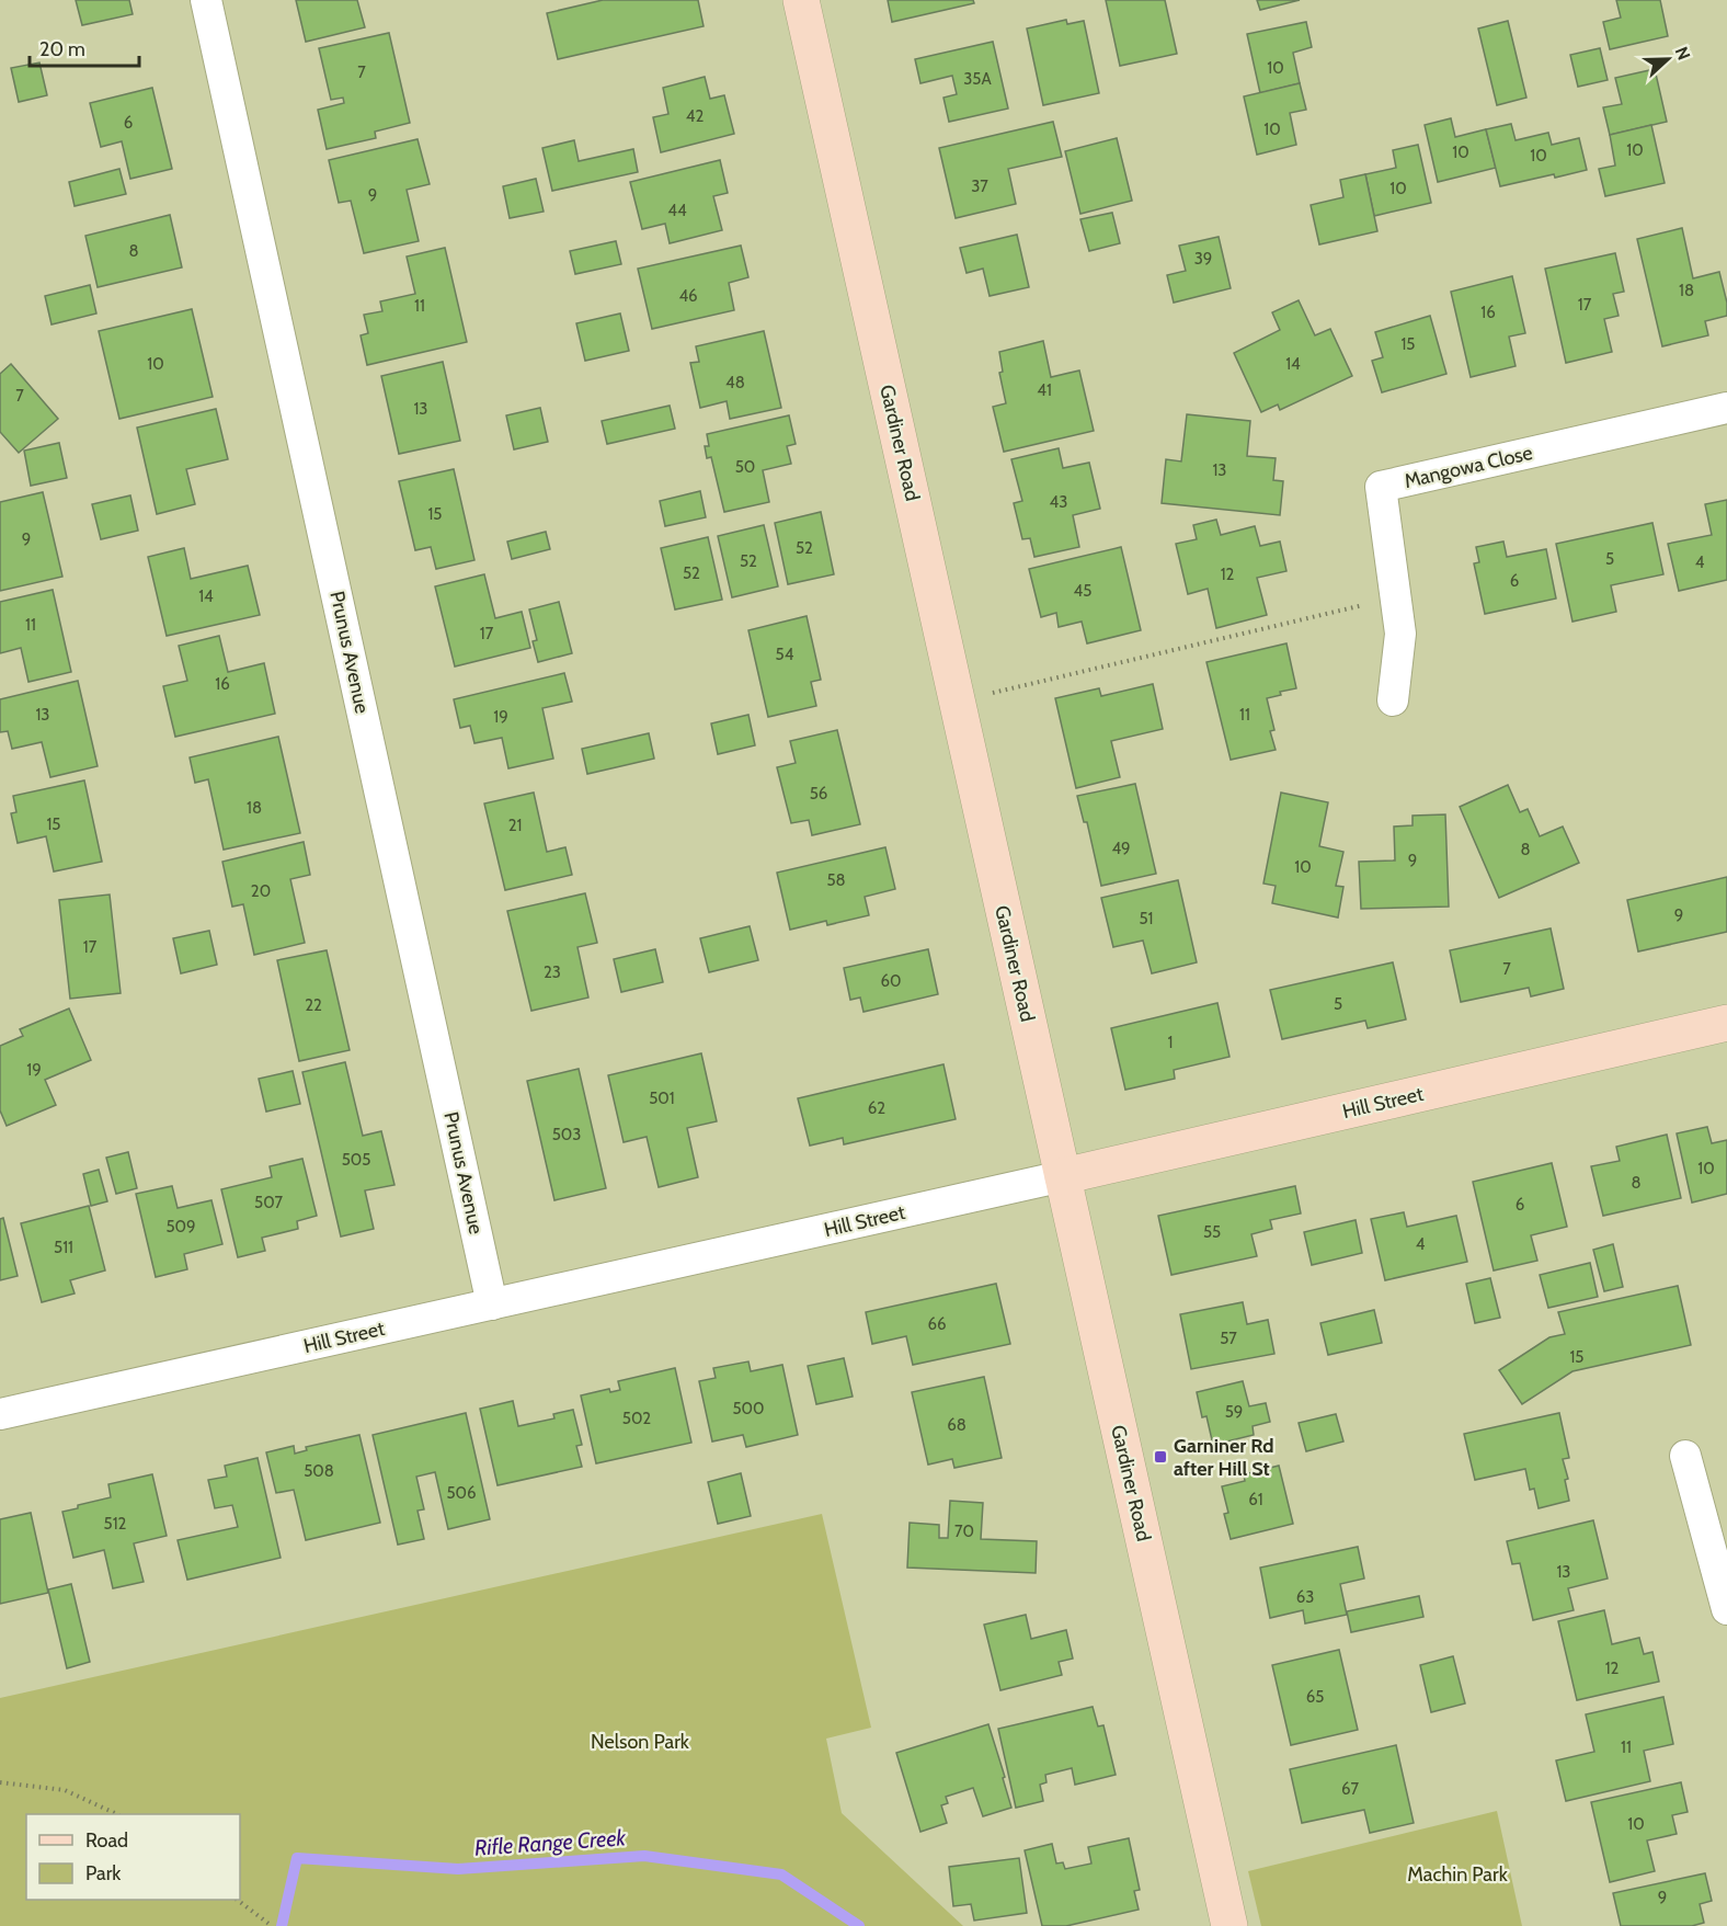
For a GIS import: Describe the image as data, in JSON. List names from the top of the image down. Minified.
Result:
{"streets":{"street":["Gardiner Road","Mangowa Close","Prunus Avenue","Hill Street"]},"crossings":[["Gardiner Road","Hill Street"],["Prunus Avenue","Hill Street"]],"water":["Rifle Range Creek"],"parks":["Nelson Park","Machin Park"],"places":{"transit":["Garniner Rd after Hill St"]},"house_numbers":["10","7","35A","42","6","10","10","10","10","37","10","9","44","8","39","18","46","17","11","16","15","10","14","48","41","7","13","50","13","43","15","9","52","5","52","4","52","12","6","45","14","11","17","54","16","13","11","19","56","18","15","21","49","8","9","10","58","20","9","51","17","7","23","60","5","22","1","19","501","62","503","505","10","8","507","6","509","55","4","511","66","57","15","500","59","502","68","508","506","61","512","70","13","63","12","65","11","67","10","9"],"legend":["Road","Park"],"scale_bar":"20 m","north":"right"}
